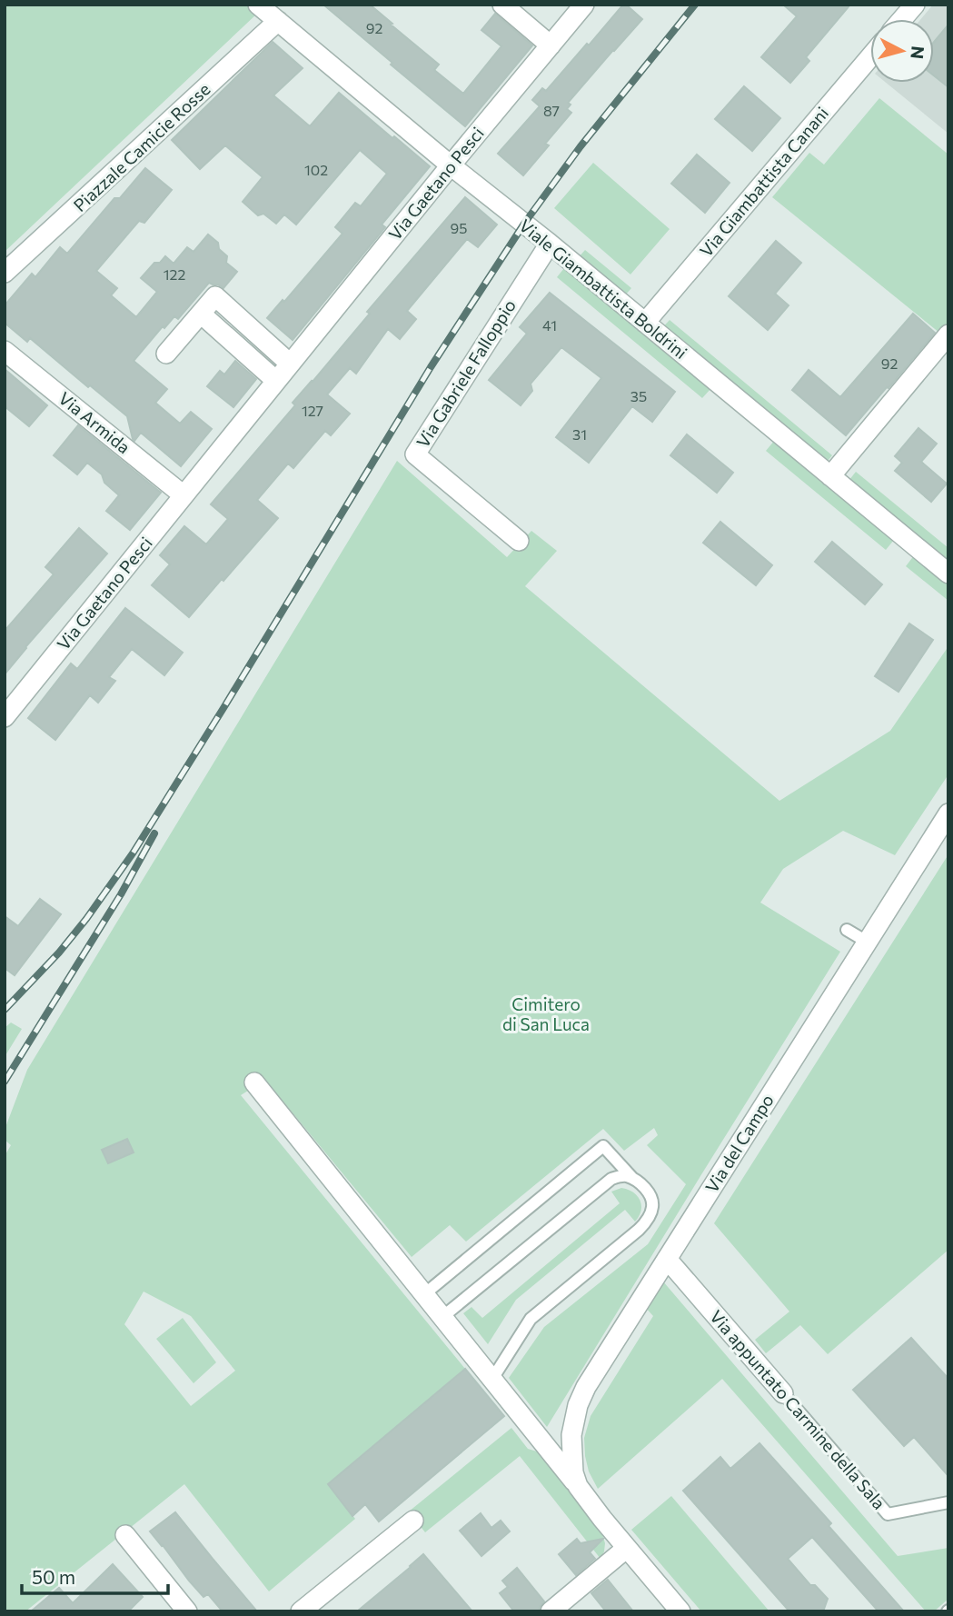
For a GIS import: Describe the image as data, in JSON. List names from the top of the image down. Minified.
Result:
{"streets":{"street":["Piazzale Camicie Rosse","Via Giambattista Canani","Via Gaetano Pesci","Viale Giambattista Boldrini","Via Gabriele Falloppio","Via Armida","Via del Campo","Via appuntato Carmine della Sala"]},"crossings":[["Piazzale Camicie Rosse","Viale Giambattista Boldrini"],["Via Giambattista Canani","Viale Giambattista Boldrini"],["Via Gaetano Pesci","Viale Giambattista Boldrini"],["Via Gaetano Pesci","Via Armida"],["Viale Giambattista Boldrini","Via Gabriele Falloppio"],["Via del Campo","Via appuntato Carmine della Sala"]],"parks":["Cimitero di San Luca"],"house_numbers":["92","87","102","95","122","41","92","35","127","31"],"scale_bar":"50 m","north":"right"}
